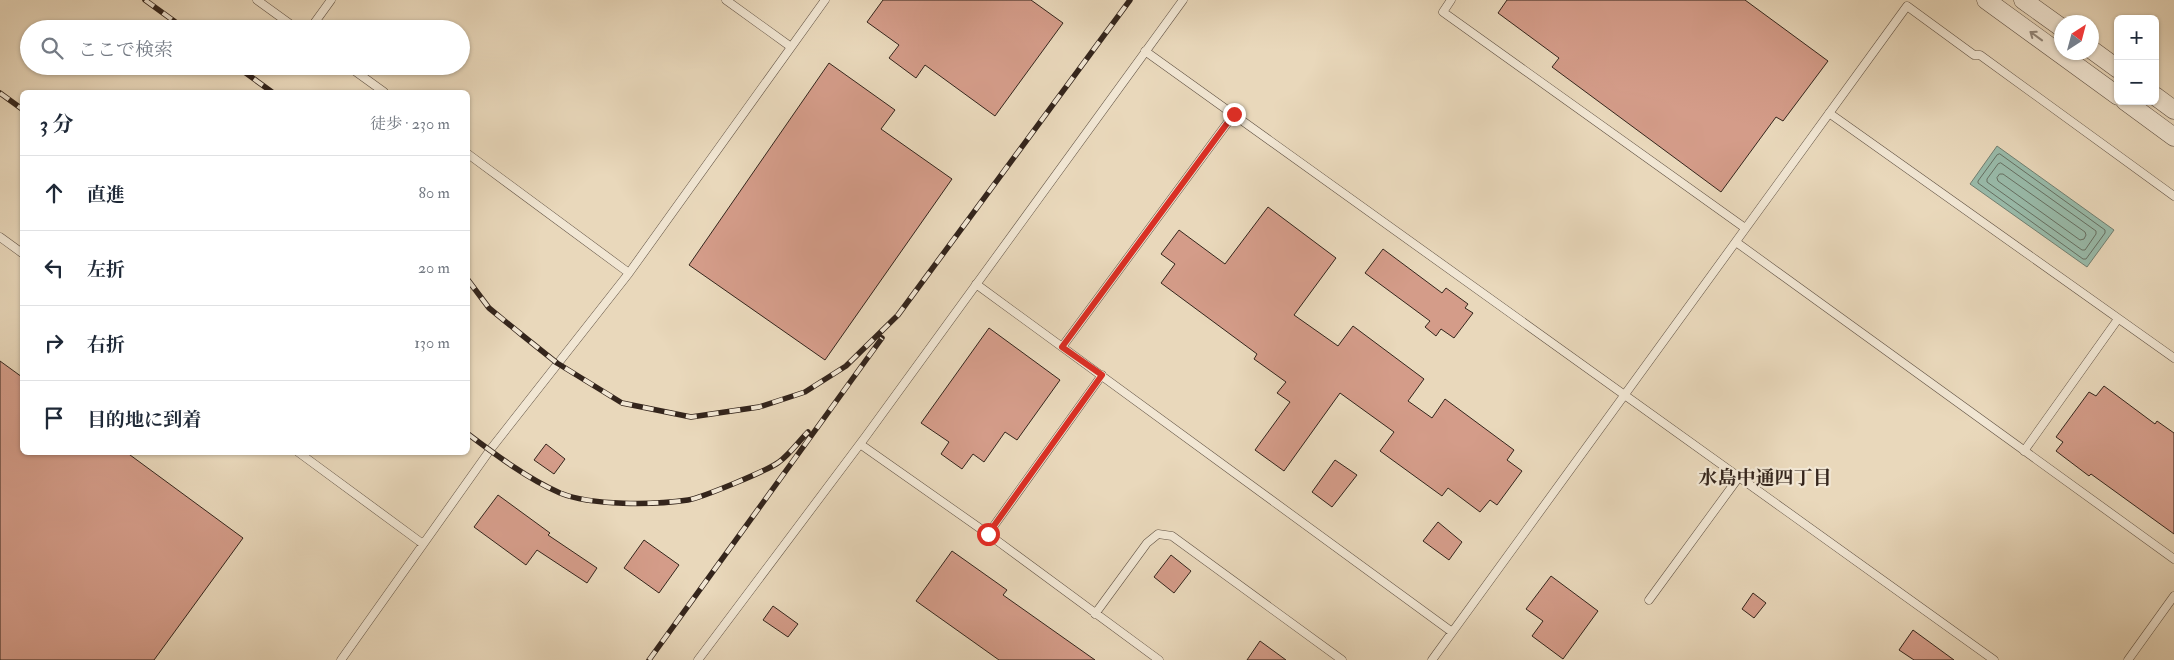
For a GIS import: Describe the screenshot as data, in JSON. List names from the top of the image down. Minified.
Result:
{"districts":["水島中通四丁目"],"north":"top right","page":{"map_buttons":["+","−"],"search":"ここで検索","heading":["3 分","徒歩 · 230 m"],"list":[["直進","80 m"],["左折","20 m"],["右折","130 m"],"目的地に到着"]}}
